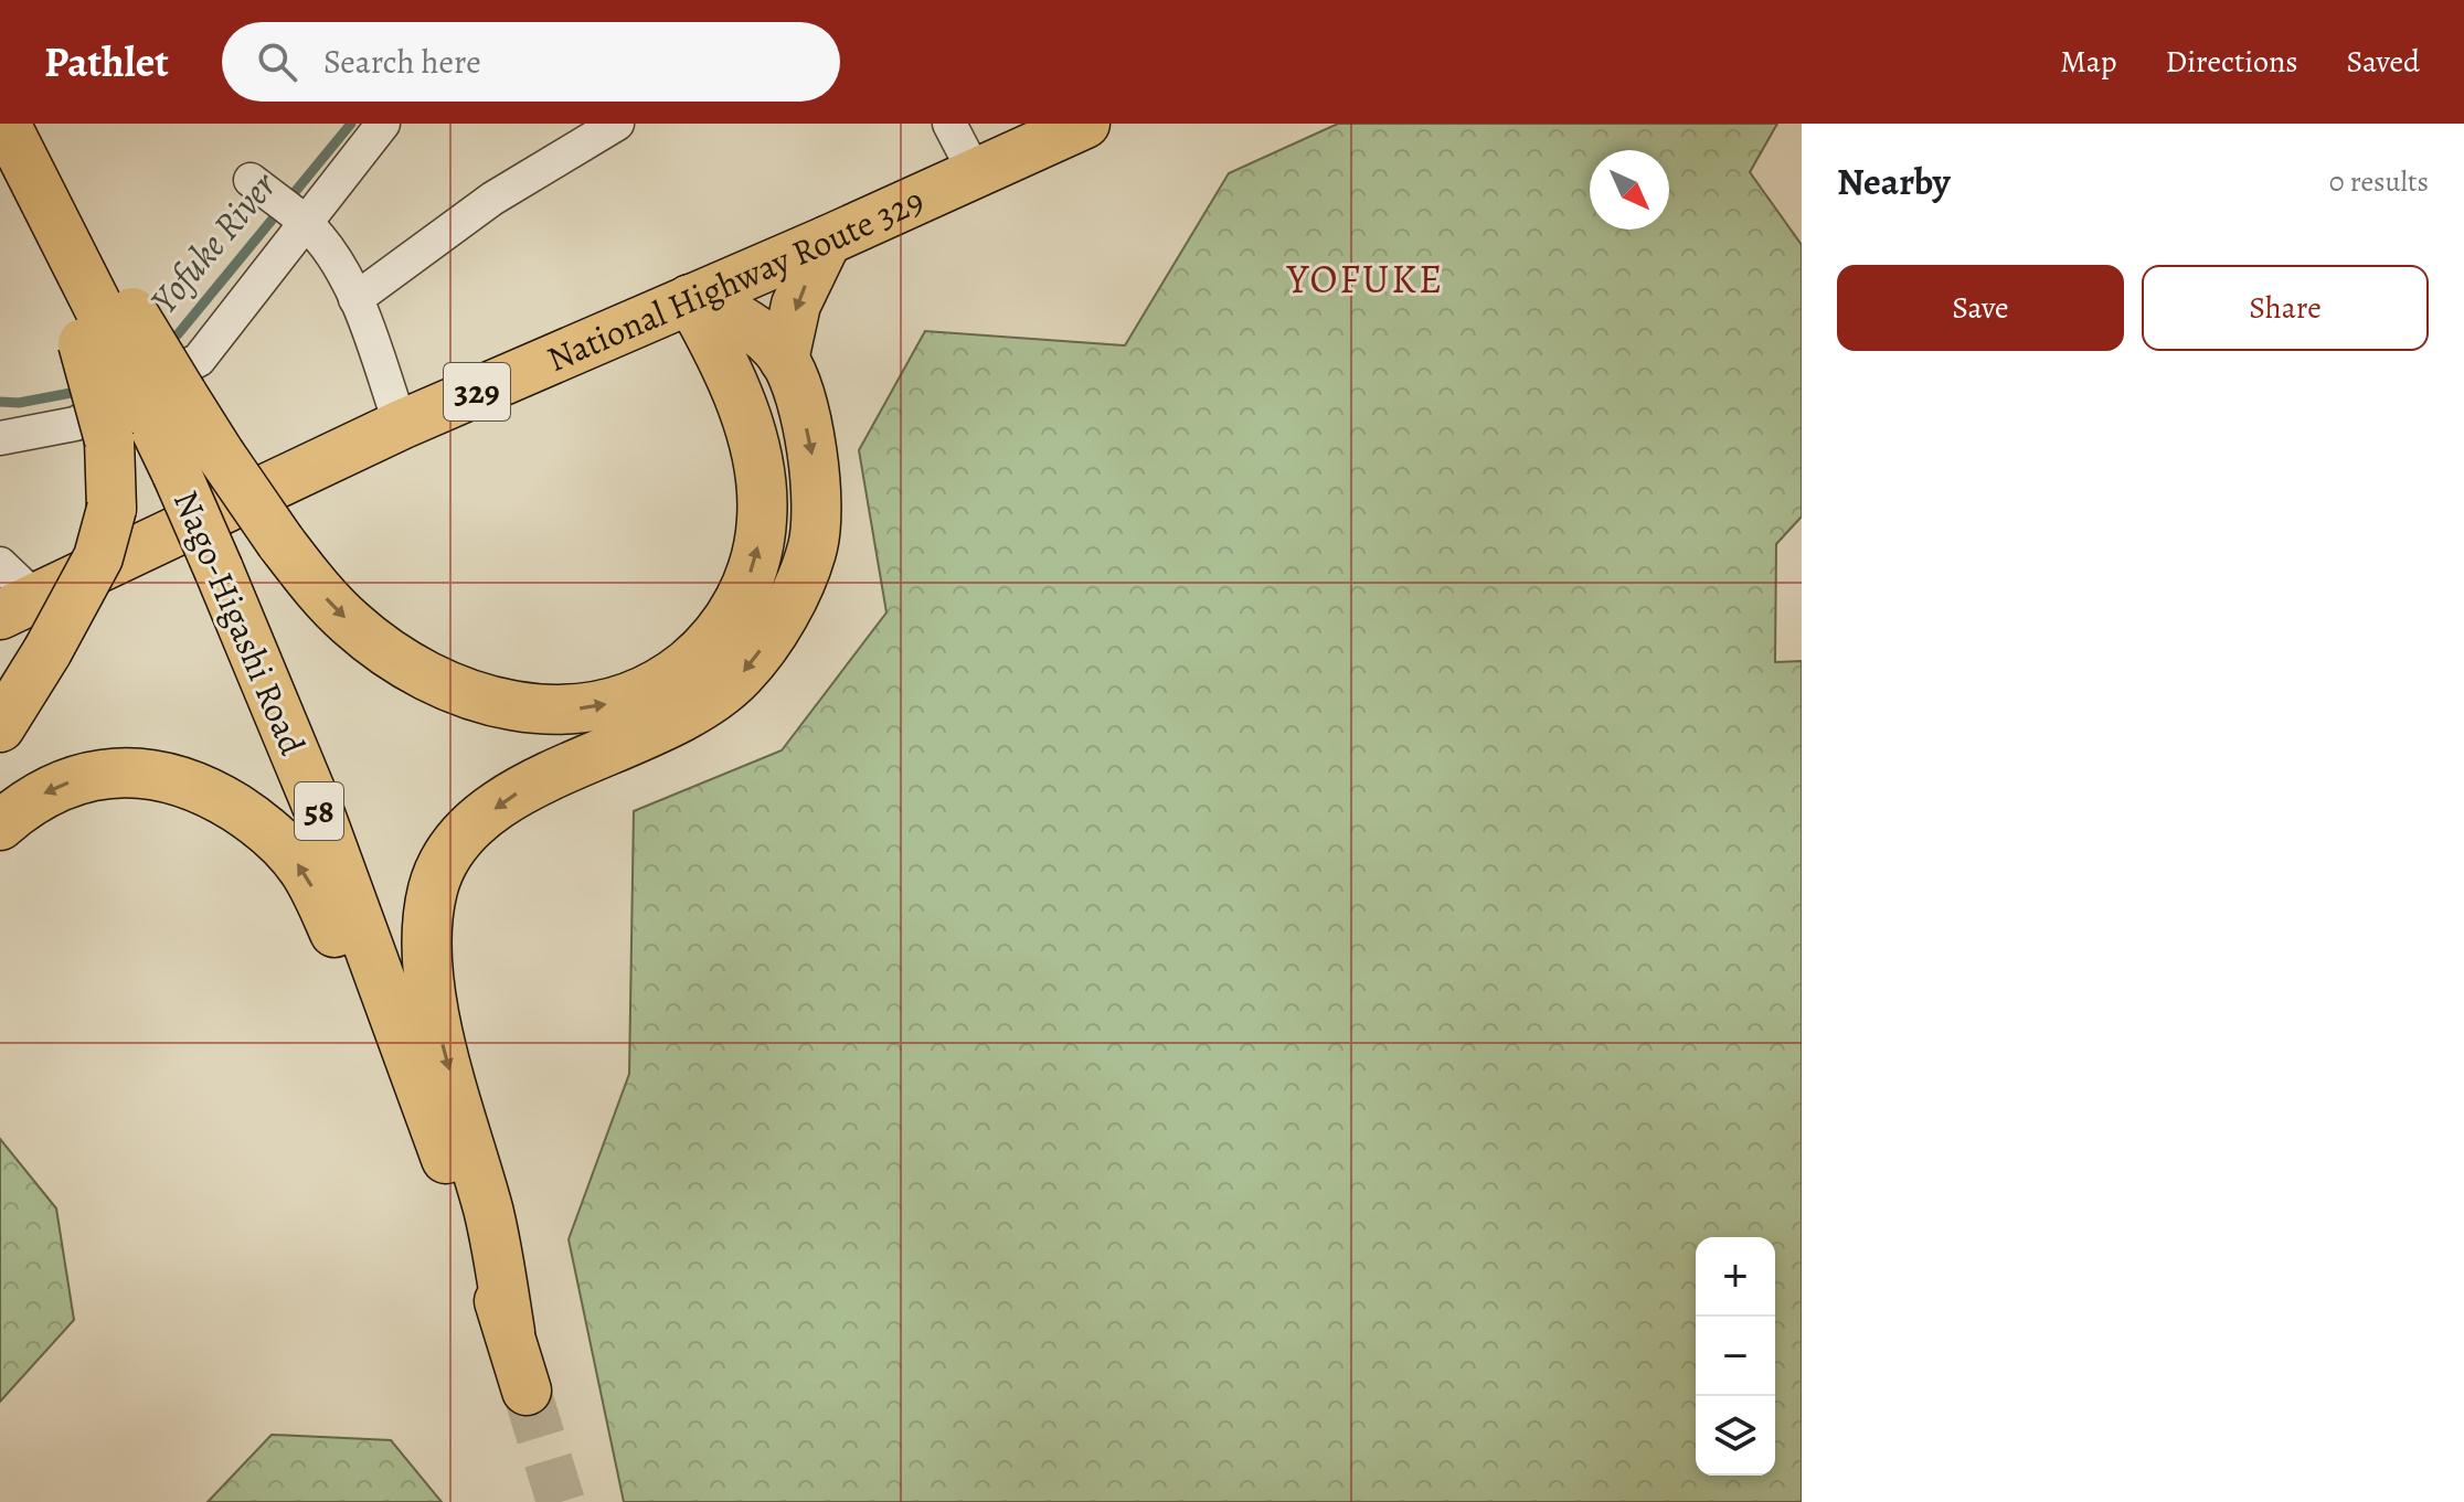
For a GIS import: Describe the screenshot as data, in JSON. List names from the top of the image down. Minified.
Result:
{"streets":{"highway":["National Highway Route 329","329","Nago-Higashi Road","58"]},"districts":["YOFUKE"],"water":["Yofuke River"],"north":"bottom right","page":{"header":"Pathlet","search":"Search here","nav":["Map","Directions","Saved"],"heading":["Nearby","0 results"],"buttons":["Save","Share"],"map_buttons":["+","−"]}}
